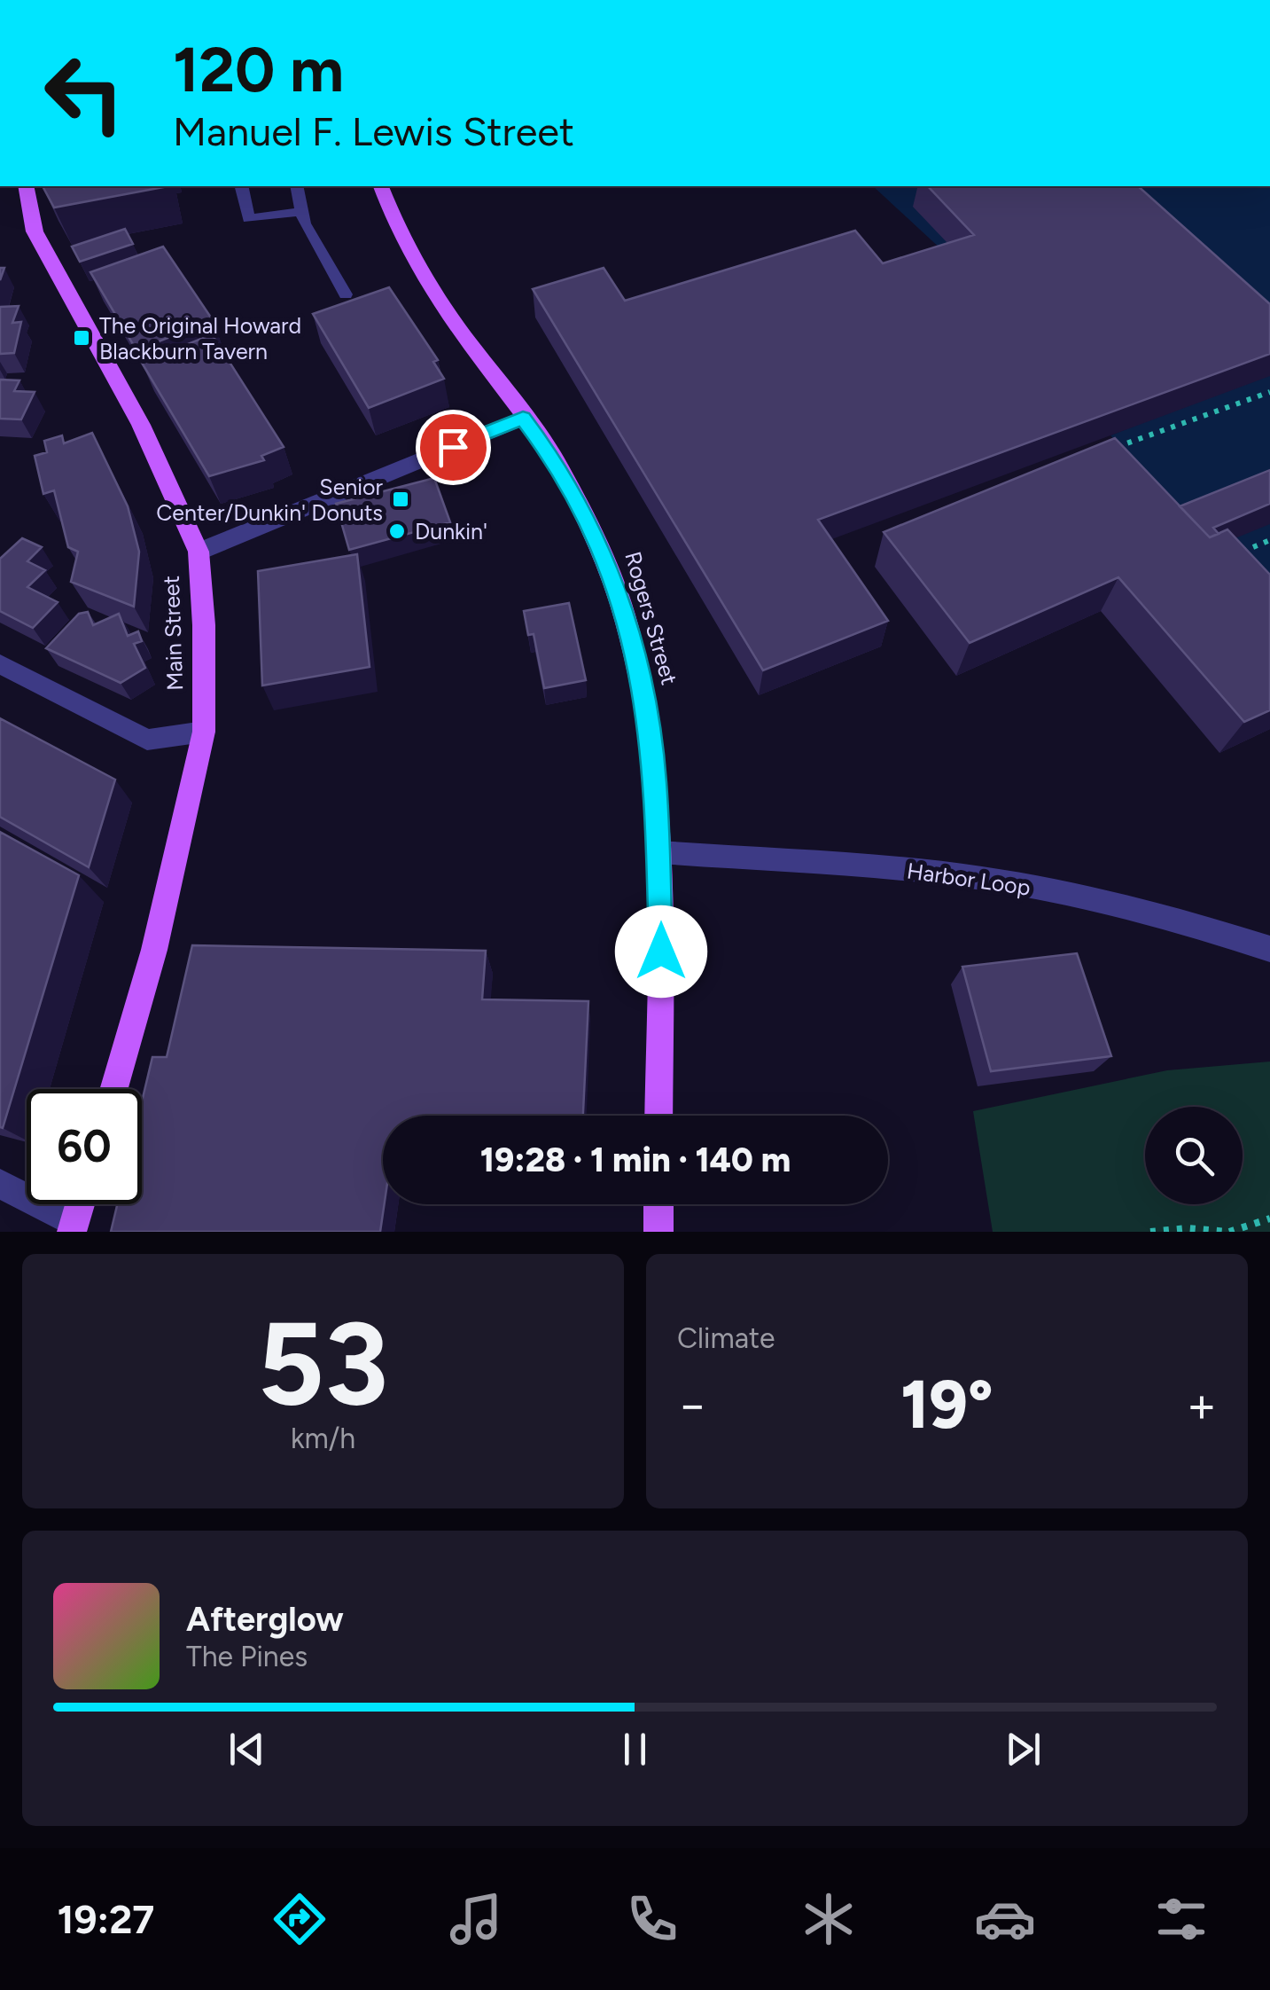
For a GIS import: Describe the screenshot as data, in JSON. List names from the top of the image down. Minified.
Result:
{"streets":{"main road":["Rogers Street","Main Street"],"street":["Harbor Loop"]},"crossings":[["Rogers Street","Harbor Loop"]],"places":{"transit":["The Original Howard Blackburn Tavern","Senior Center/Dunkin' Donuts"],"other":["Dunkin'"]},"page":{"turn":["120 m","Manuel F. Lewis Street"],"limit":"60","trip":"19:28 · 1 min · 140 m","tile":[["53","km/h"],"Climate"],"heat":["−","19°","+"],"song":["Afterglow","The Pines"],"tabs":"19:27"}}
